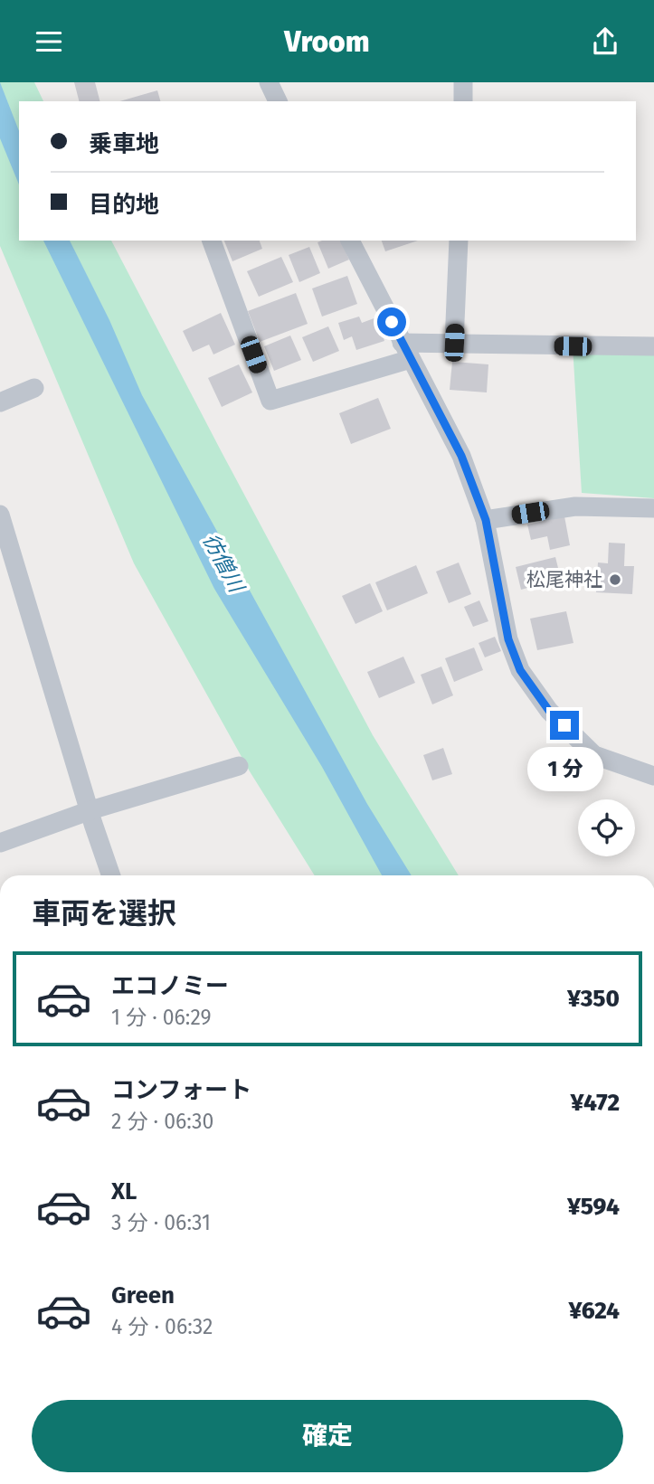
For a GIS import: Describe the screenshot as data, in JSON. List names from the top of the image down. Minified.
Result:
{"water":["彷僧川"],"places":["松尾神社"],"page":{"header":"Vroom","banner":["乗車地","目的地"],"bubble":"1 分","heading":"車両を選択","list":[{"name":"エコノミー","note":"1 分 · 06:29","value":"¥350"},{"name":"コンフォート","note":"2 分 · 06:30","value":"¥472"},{"name":"XL","note":"3 分 · 06:31","value":"¥594"},{"name":"Green","note":"4 分 · 06:32","value":"¥624"}],"buttons":"確定"}}
